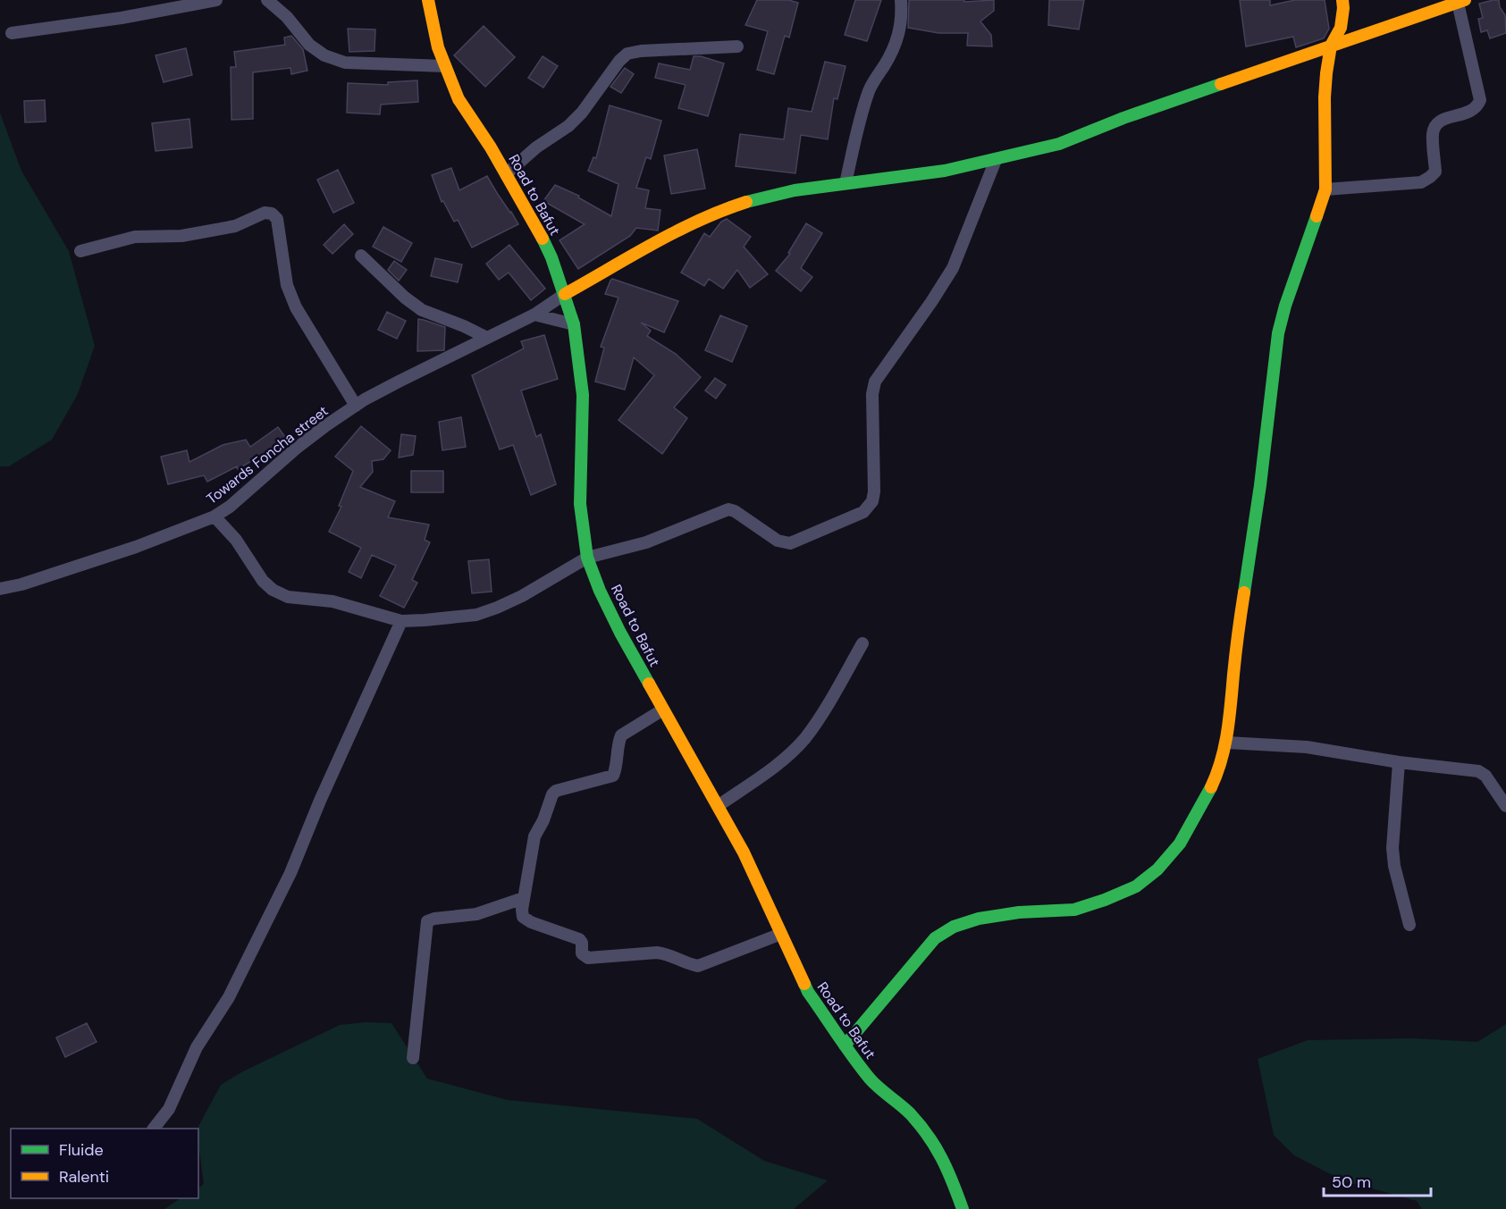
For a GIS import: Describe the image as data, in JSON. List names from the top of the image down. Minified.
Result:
{"streets":{"street":["Road to Bafut","Towards Foncha street"]},"crossings":[["Road to Bafut","Towards Foncha street"]],"legend":["Fluide","Ralenti"],"scale_bar":"50 m"}
